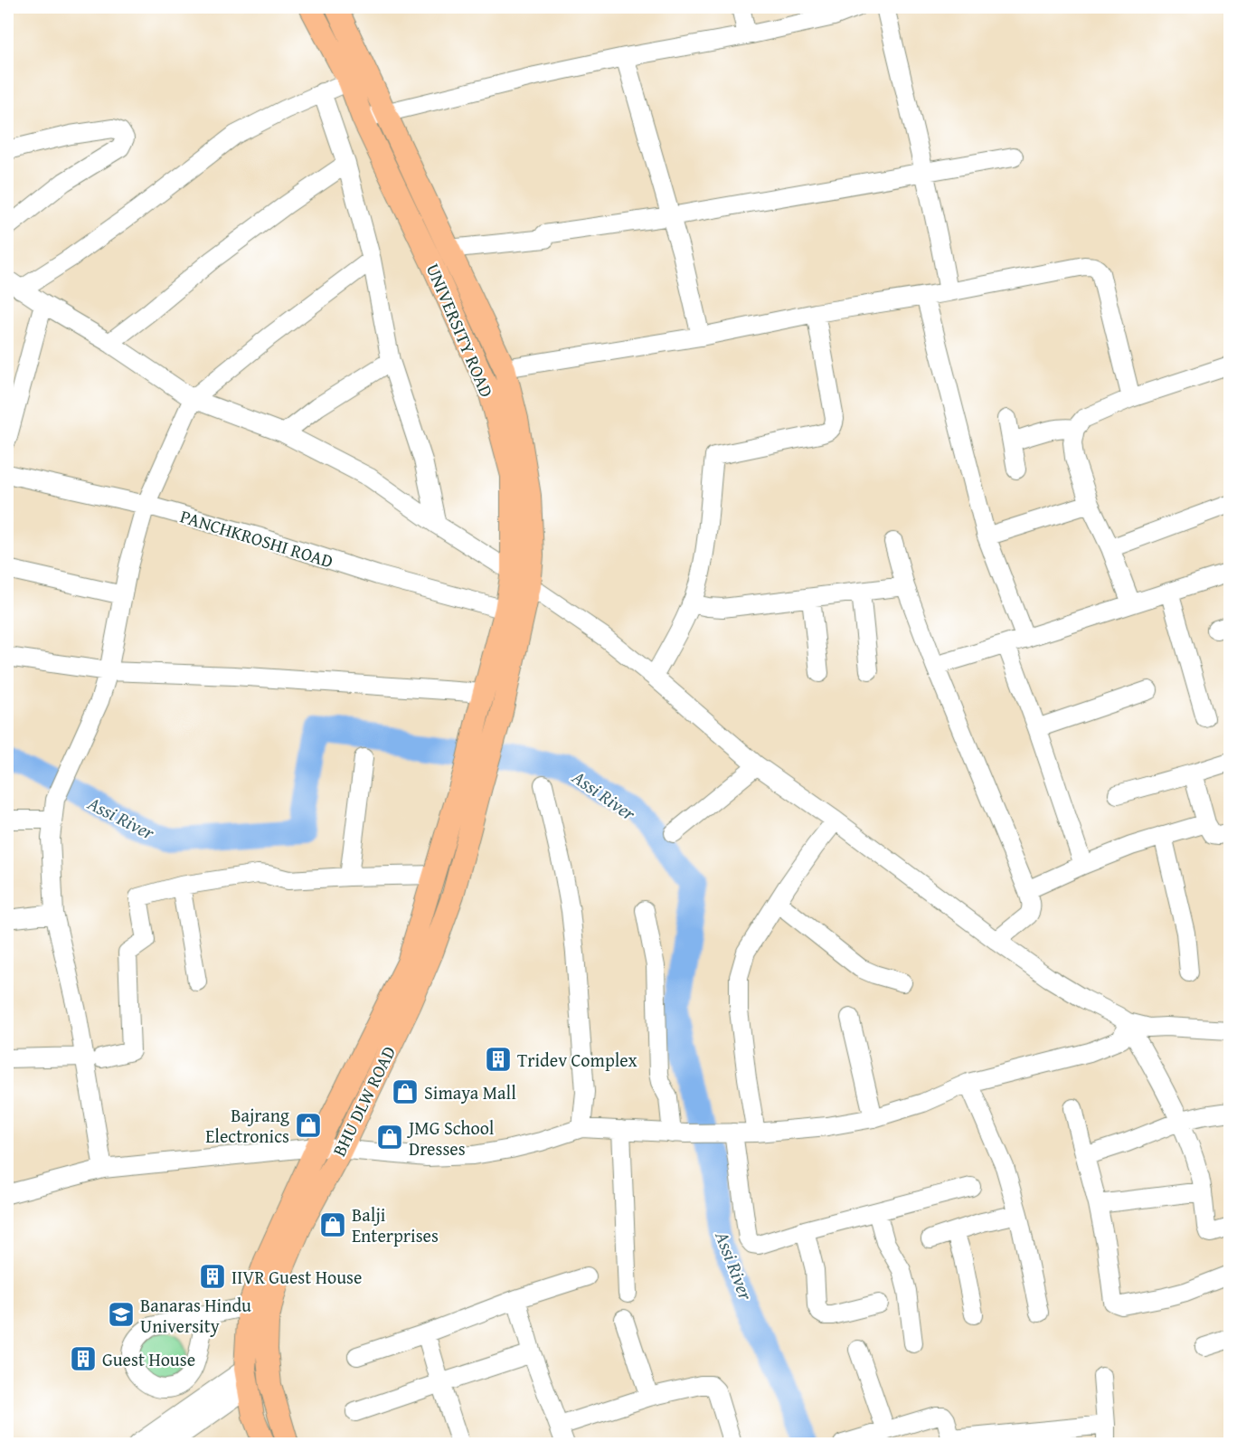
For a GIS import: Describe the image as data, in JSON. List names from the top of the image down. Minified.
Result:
{"streets":{"main road":["UNIVERSITY ROAD","BHU DLW ROAD"],"street":["PANCHKROSHI ROAD"]},"crossings":[["UNIVERSITY ROAD","PANCHKROSHI ROAD"],["UNIVERSITY ROAD","BHU DLW ROAD"]],"water":["Assi River"],"places":{"building":["Tridev Complex","IIVR Guest House","Guest House"],"shop":["Simaya Mall","Bajrang Electronics","JMG School Dresses","Balji Enterprises"],"school or university":["Banaras Hindu University"]}}
